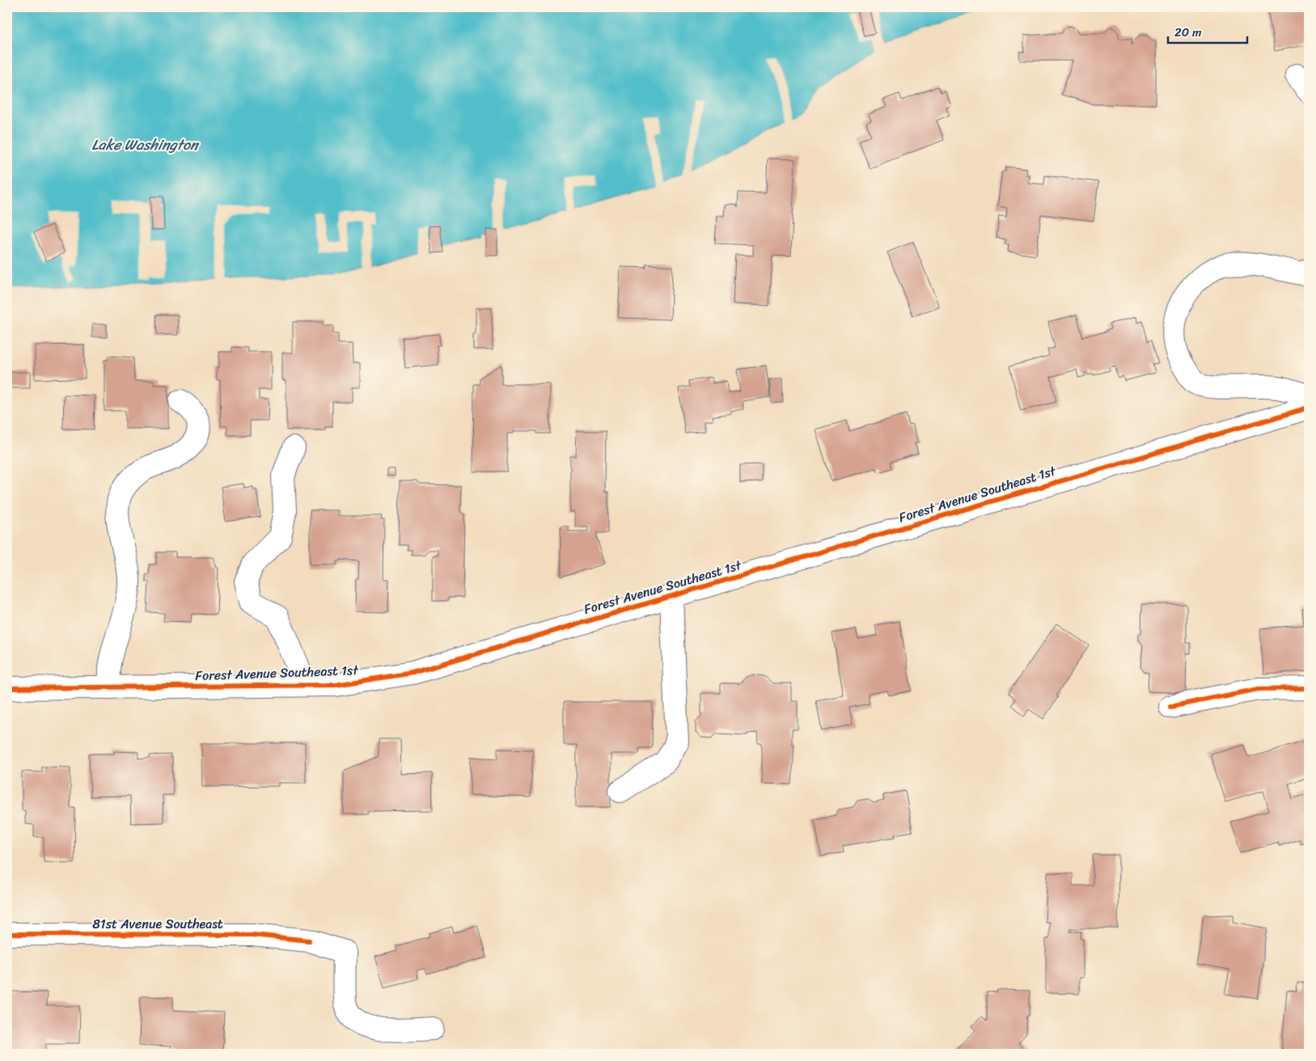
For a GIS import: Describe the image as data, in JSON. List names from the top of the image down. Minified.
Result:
{"streets":{"street":["Forest Avenue Southeast 1st","81st Avenue Southeast"]},"water":["Lake Washington"],"scale_bar":"20 m"}
